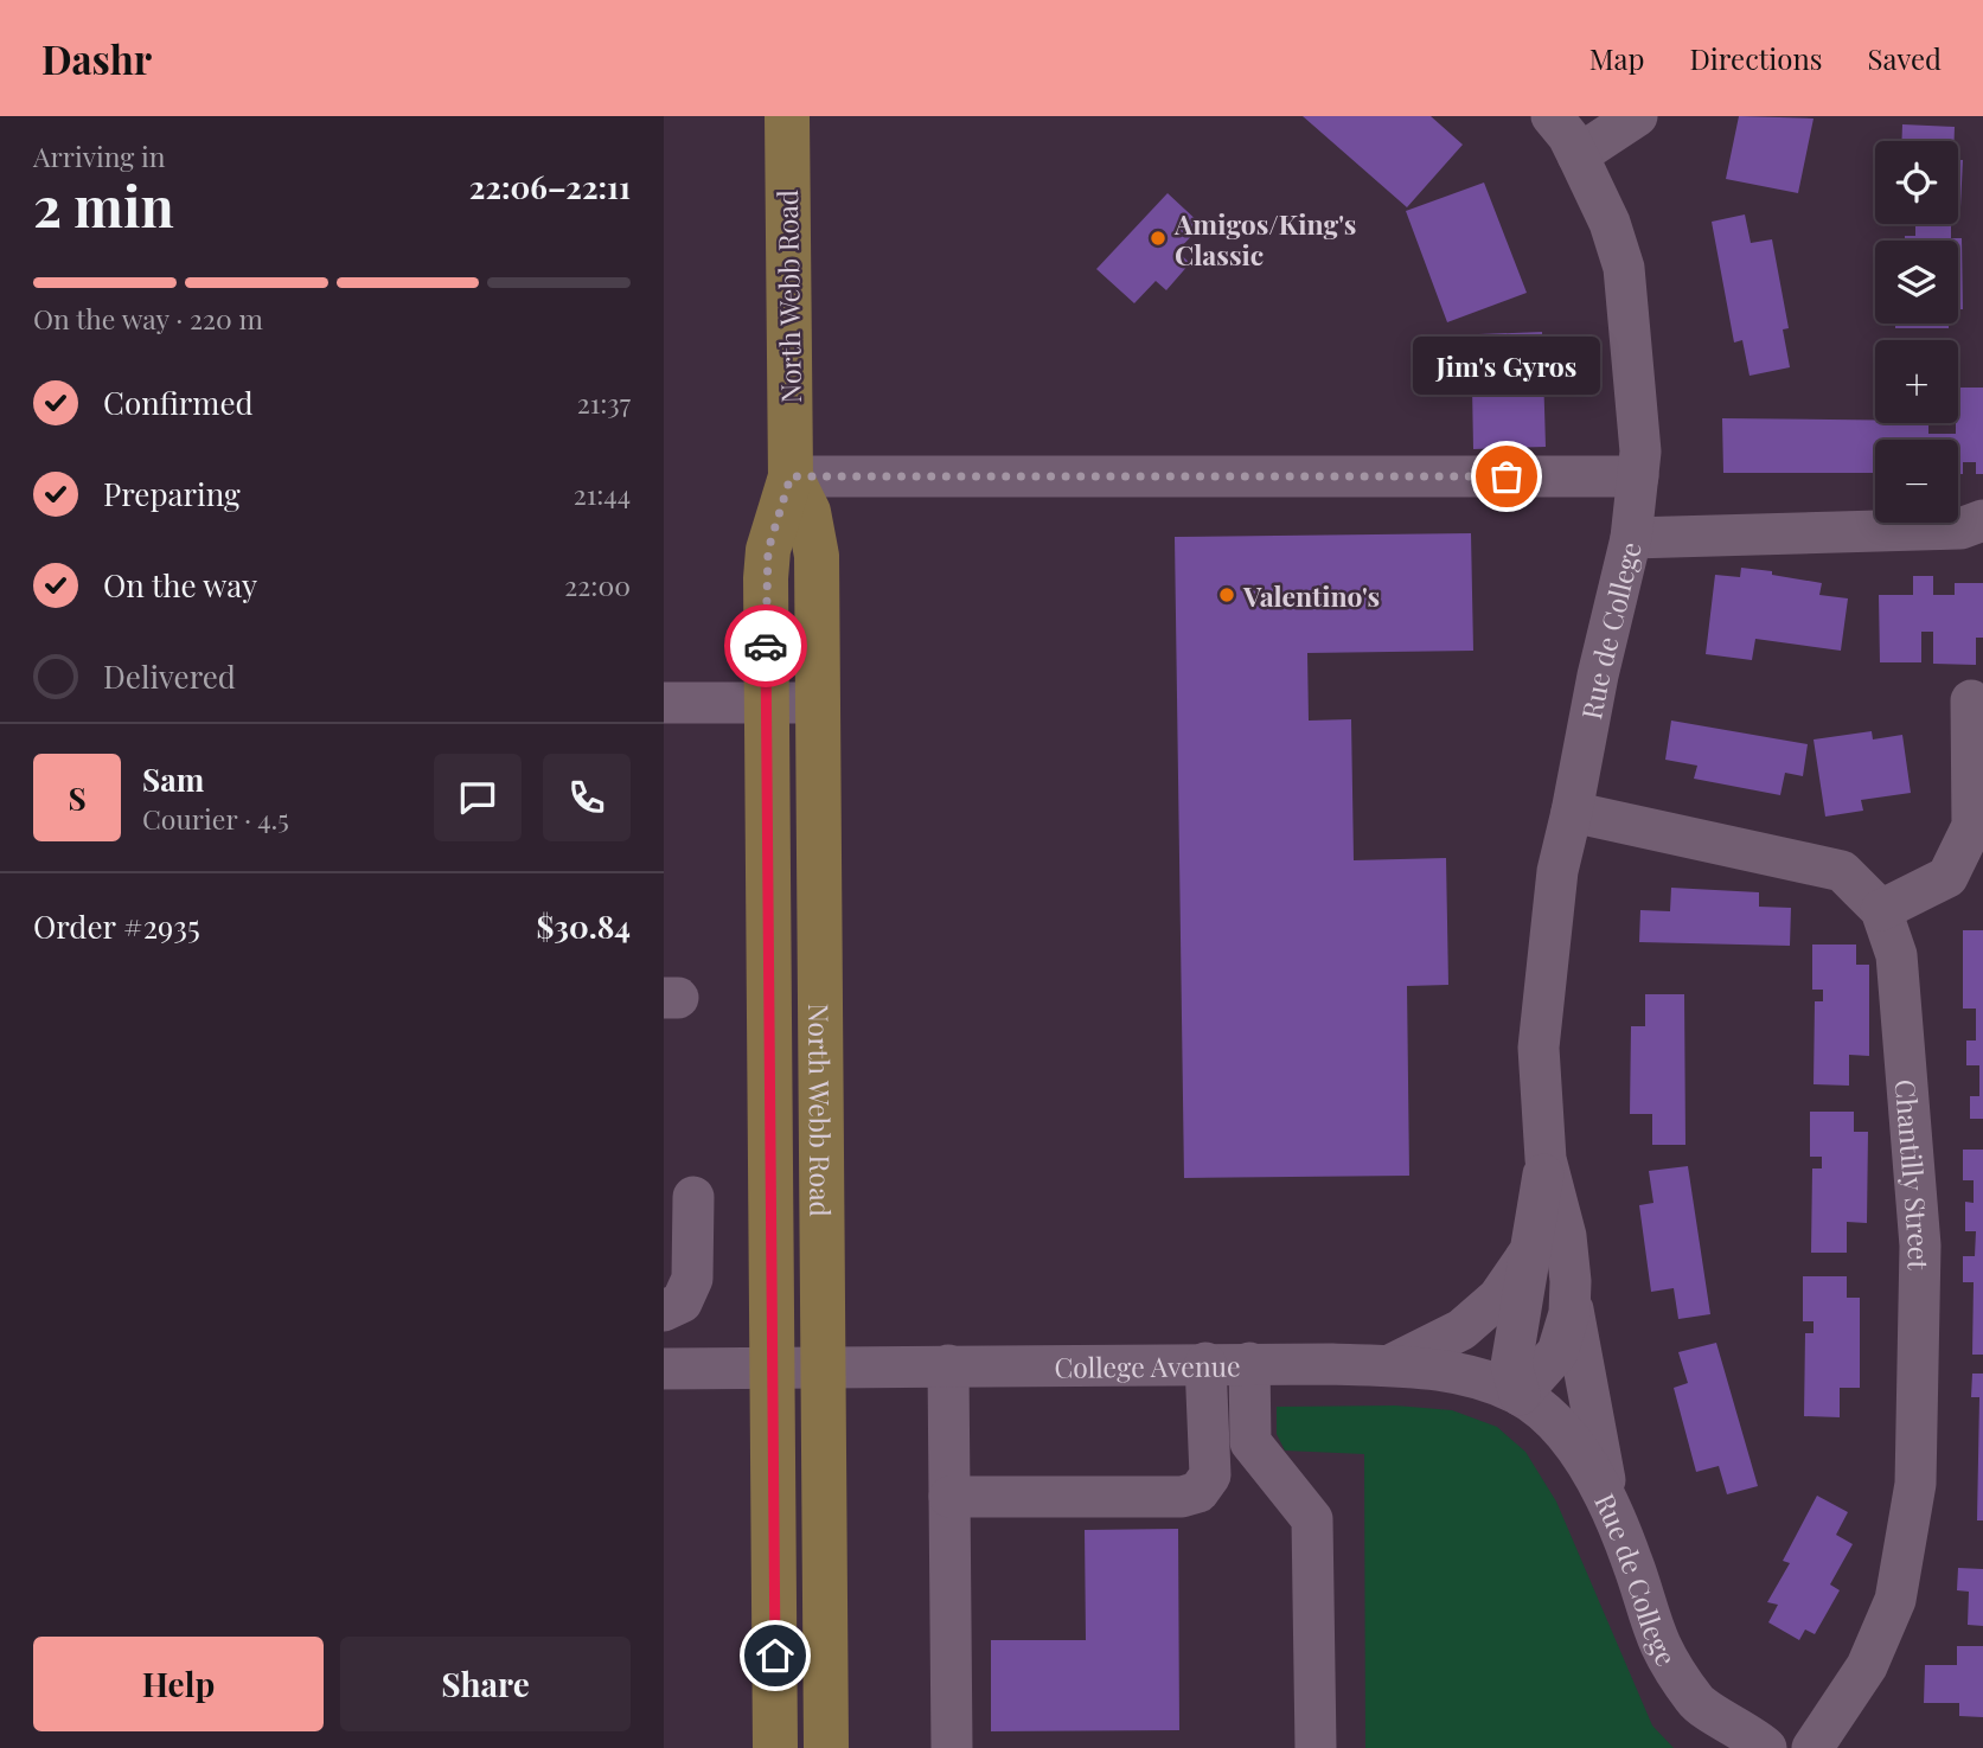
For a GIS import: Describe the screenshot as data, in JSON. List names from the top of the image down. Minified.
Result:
{"streets":{"main road":["North Webb Road"],"street":["Rue de College","Chantilly Street","College Avenue"]},"crossings":[["North Webb Road","College Avenue"],["Rue de College","Chantilly Street"],["Rue de College","College Avenue"]],"places":["Amigos/King's Classic","Jim's Gyros","Valentino's"],"page":{"header":"Dashr","nav":["Map","Directions","Saved"],"heading":["2 min","Arriving in","22:06–22:11"],"panel":["Sam","Courier · 4.5","Order #2935","$30.84"],"map_buttons":["+","−"],"bar":"On the way · 220 m","bubble":"Jim's Gyros","list":[["Confirmed","21:37"],["Preparing","21:44"],["On the way","22:00"],"Delivered"],"round":"S","buttons":["Help","Share"]}}
